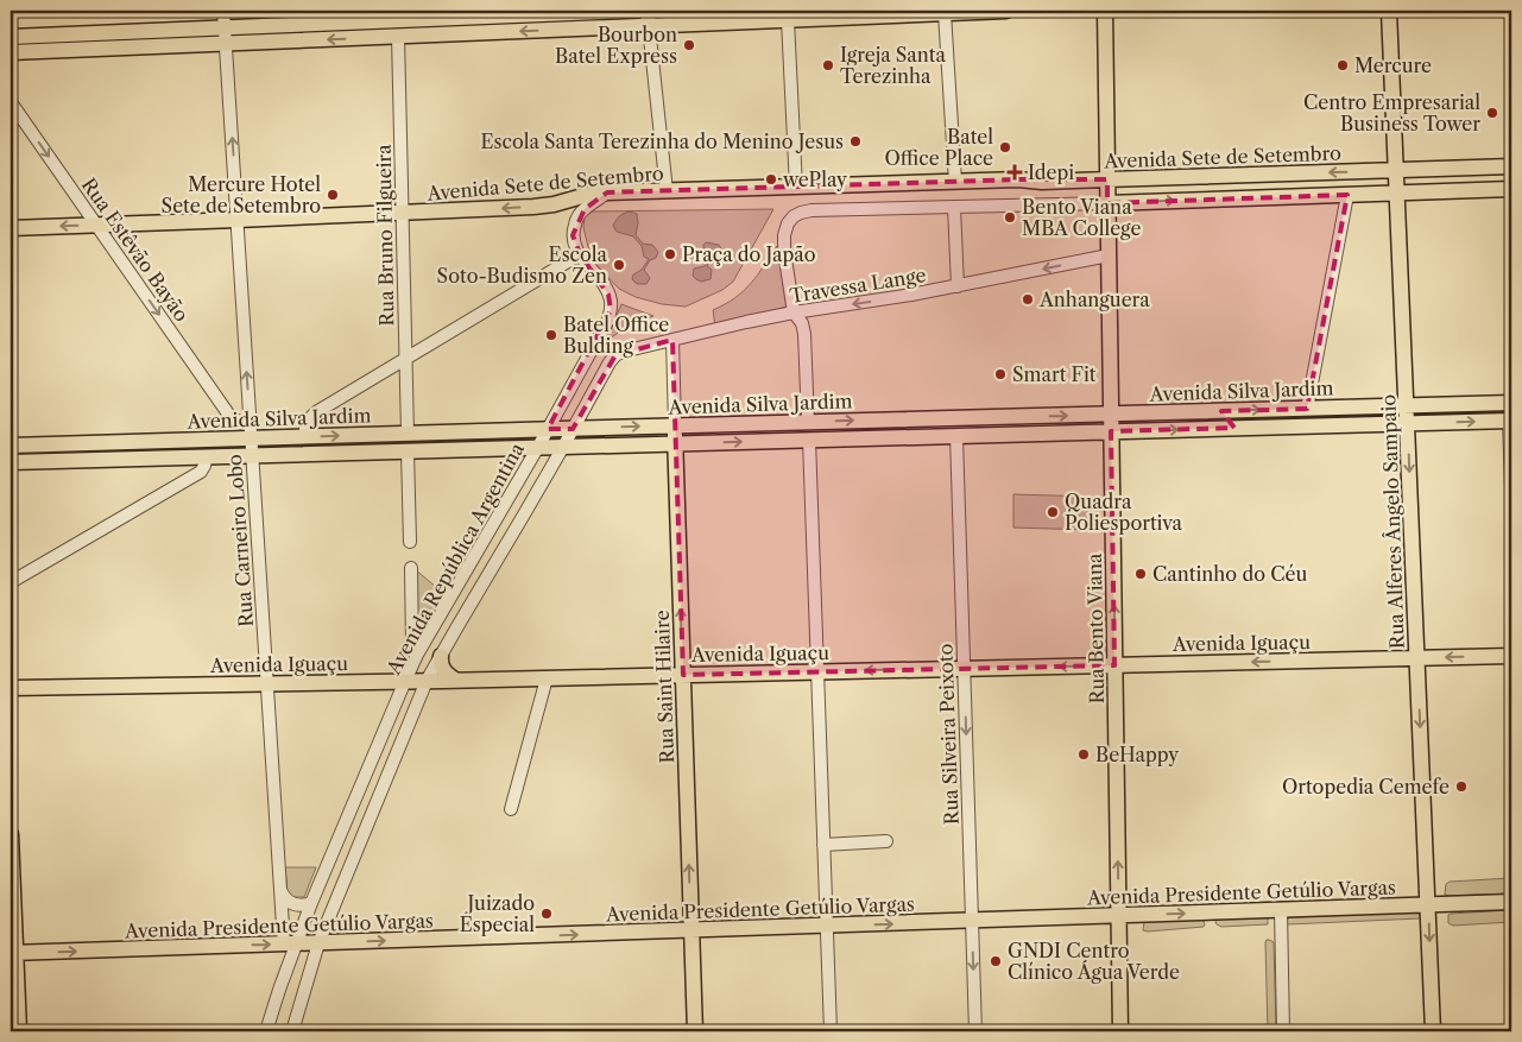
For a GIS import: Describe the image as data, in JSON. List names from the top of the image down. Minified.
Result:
{"streets":{"main road":["Avenida Sete de Setembro","Avenida Silva Jardim","Rua Alferes Ângelo Sampaio","Rua Bento Viana","Avenida Iguaçu","Rua Saint Hilaire","Avenida Presidente Getúlio Vargas"],"street":["Rua Bruno Filgueira","Rua Estêvão Bayão","Travessa Lange","Rua Carneiro Lobo","Avenida República Argentina","Rua Silveira Peixoto"]},"crossings":[["Avenida Sete de Setembro","Rua Bruno Filgueira"],["Avenida Sete de Setembro","Rua Estêvão Bayão"],["Avenida Sete de Setembro","Rua Alferes Ângelo Sampaio"],["Avenida Sete de Setembro","Rua Carneiro Lobo"],["Avenida Sete de Setembro","Avenida República Argentina"],["Avenida Sete de Setembro","Rua Bento Viana"],["Rua Bruno Filgueira","Avenida Silva Jardim"],["Travessa Lange","Avenida República Argentina"],["Travessa Lange","Rua Bento Viana"],["Travessa Lange","Rua Saint Hilaire"],["Avenida Silva Jardim","Rua Alferes Ângelo Sampaio"],["Avenida Silva Jardim","Rua Carneiro Lobo"],["Avenida Silva Jardim","Avenida República Argentina"],["Avenida Silva Jardim","Rua Bento Viana"],["Avenida Silva Jardim","Rua Saint Hilaire"],["Avenida Silva Jardim","Rua Silveira Peixoto"],["Rua Alferes Ângelo Sampaio","Avenida Iguaçu"],["Rua Alferes Ângelo Sampaio","Avenida Presidente Getúlio Vargas"],["Rua Carneiro Lobo","Avenida República Argentina"],["Rua Carneiro Lobo","Avenida Iguaçu"],["Rua Carneiro Lobo","Avenida Presidente Getúlio Vargas"],["Avenida República Argentina","Avenida Iguaçu"],["Avenida República Argentina","Avenida Presidente Getúlio Vargas"],["Rua Bento Viana","Avenida Iguaçu"],["Rua Bento Viana","Avenida Presidente Getúlio Vargas"],["Avenida Iguaçu","Rua Saint Hilaire"],["Avenida Iguaçu","Rua Silveira Peixoto"],["Rua Saint Hilaire","Avenida Presidente Getúlio Vargas"],["Rua Silveira Peixoto","Avenida Presidente Getúlio Vargas"]],"one_way":["Rua Estêvão Bayão","Rua Alferes Ângelo Sampaio","Rua Carneiro Lobo","Rua Bento Viana","Avenida Iguaçu","Rua Saint Hilaire","Rua Silveira Peixoto","Avenida Presidente Getúlio Vargas"],"places":{"other":["Bourbon Batel Express","Igreja Santa Terezinha","Mercure","Centro Empresarial Business Tower","Escola Santa Terezinha do Menino Jesus","Batel Office Place","wePlay","Mercure Hotel Sete de Setembro","Bento Viana MBA College","Praça do Japão","Escola Soto-Budismo Zen","Anhanguera","Batel Office Bulding","Smart Fit","Quadra Poliesportiva","Cantinho do Céu","BeHappy","Ortopedia Cemefe","Juizado Especial","GNDI Centro Clínico Água Verde"],"health":["Idepi"]}}
